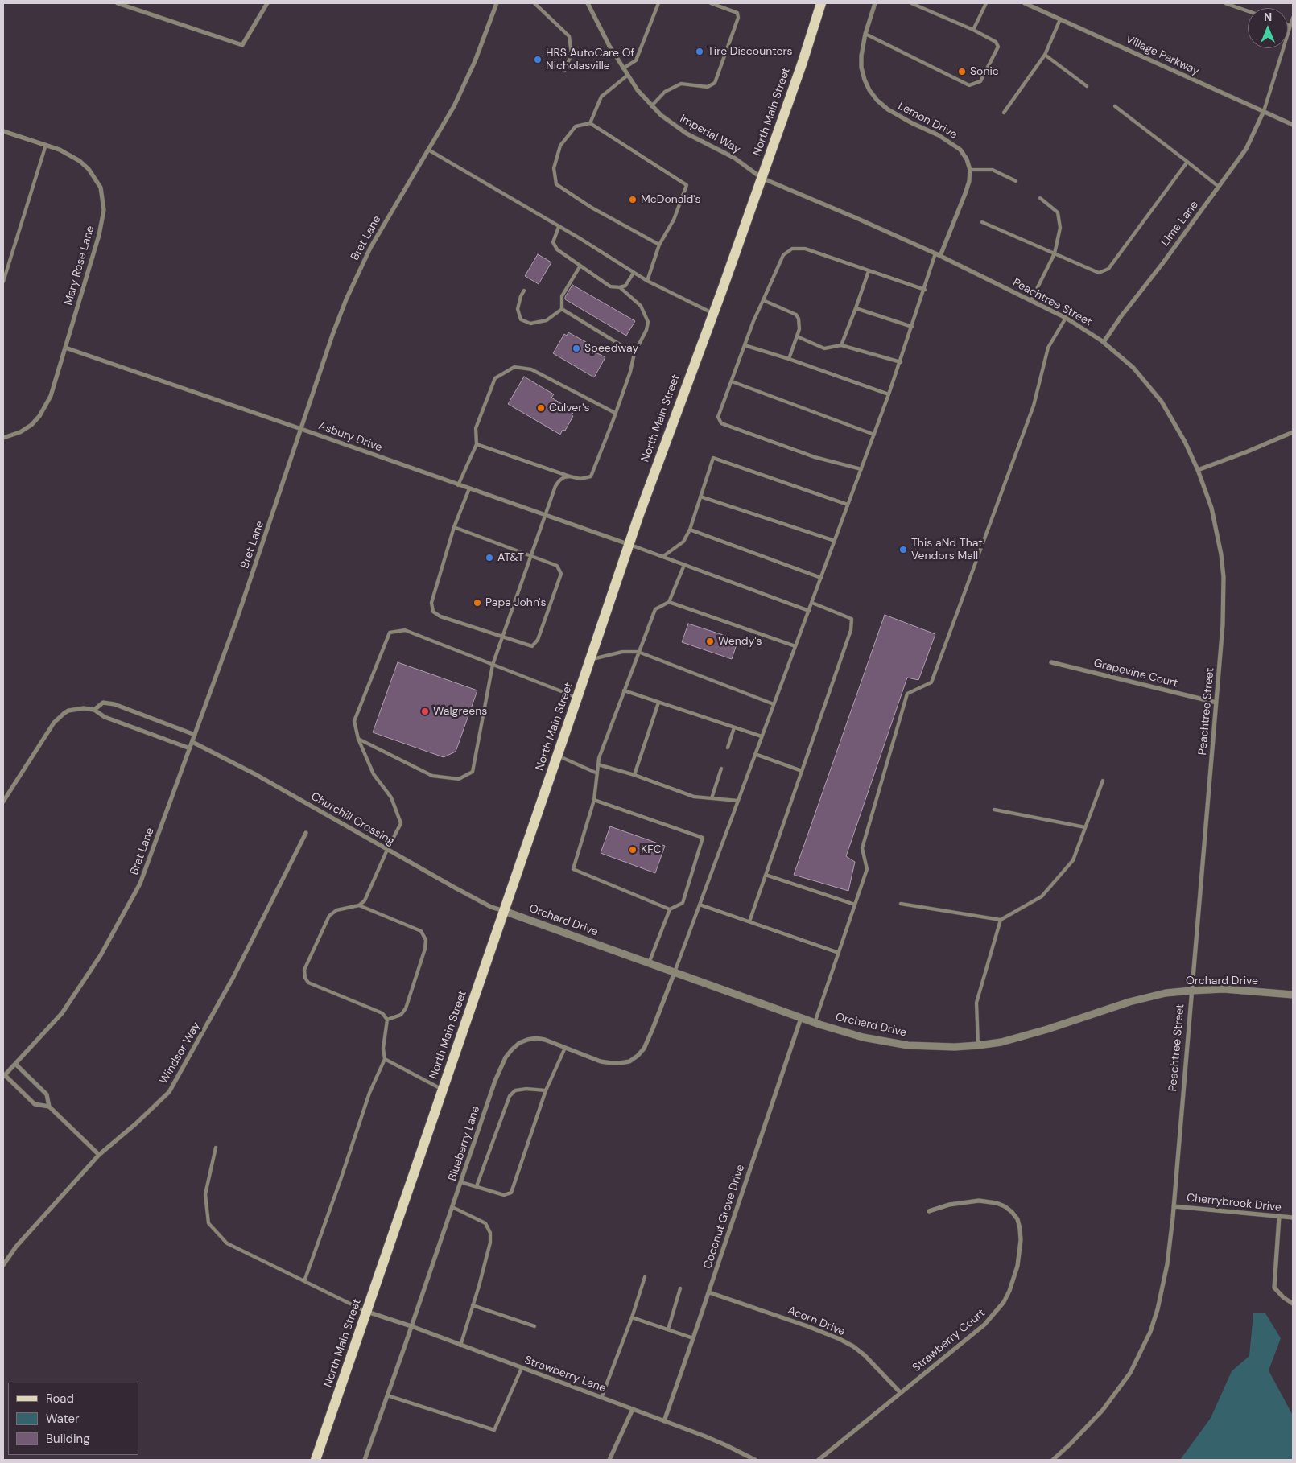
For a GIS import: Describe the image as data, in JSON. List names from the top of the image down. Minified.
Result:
{"streets":{"main road":["North Main Street"],"street":["Village Parkway","Lemon Drive","Imperial Way","Lime Lane","Bret Lane","Mary Rose Lane","Peachtree Street","Asbury Drive","Grapevine Court","Churchill Crossing","Orchard Drive","Windsor Way","Blueberry Lane","Cherrybrook Drive","Coconut Grove Drive","Acorn Drive","Strawberry Court","Strawberry Lane"]},"crossings":[["Village Parkway","Lime Lane"],["North Main Street","Imperial Way"],["North Main Street","Peachtree Street"],["North Main Street","Asbury Drive"],["North Main Street","Churchill Crossing"],["North Main Street","Orchard Drive"],["North Main Street","Strawberry Lane"],["Imperial Way","Peachtree Street"],["Lime Lane","Peachtree Street"],["Bret Lane","Asbury Drive"],["Bret Lane","Churchill Crossing"],["Mary Rose Lane","Asbury Drive"],["Peachtree Street","Grapevine Court"],["Peachtree Street","Orchard Drive"],["Peachtree Street","Cherrybrook Drive"],["Churchill Crossing","Orchard Drive"],["Orchard Drive","Blueberry Lane"],["Orchard Drive","Coconut Grove Drive"],["Blueberry Lane","Strawberry Lane"],["Coconut Grove Drive","Acorn Drive"],["Coconut Grove Drive","Strawberry Lane"],["Acorn Drive","Strawberry Court"]],"places":["Tire Discounters","HRS AutoCare Of Nicholasville","Sonic","McDonald's","Speedway","Culver's","This aNd That Vendors Mall","AT&T","Papa John's","Wendy's","Walgreens","KFC"],"legend":["Road","Water","Building"],"north":"top"}
